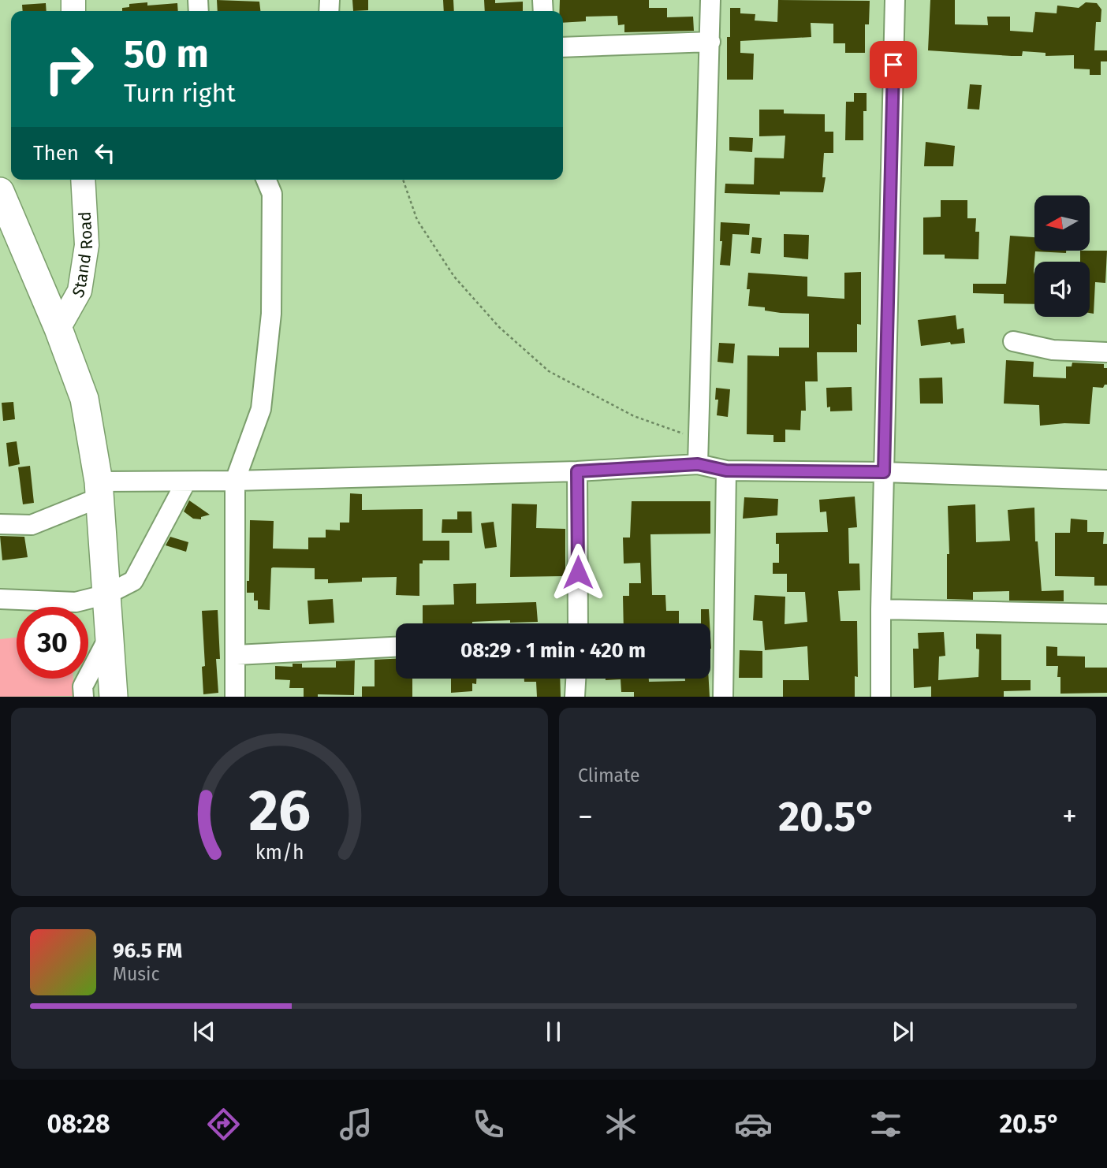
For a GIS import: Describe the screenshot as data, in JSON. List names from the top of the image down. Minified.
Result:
{"streets":{"main road":["Stand Road"]},"north":"left","page":{"turn":["50 m","Turn right"],"then":"Then","limit":"30","trip":"08:29 · 1 min · 420 m","tile":"Climate","heat":["−","20.5°","+"],"song":["96.5 FM","Music"],"tabs":["08:28","20.5°"],"gauge":["26","km/h"]}}
